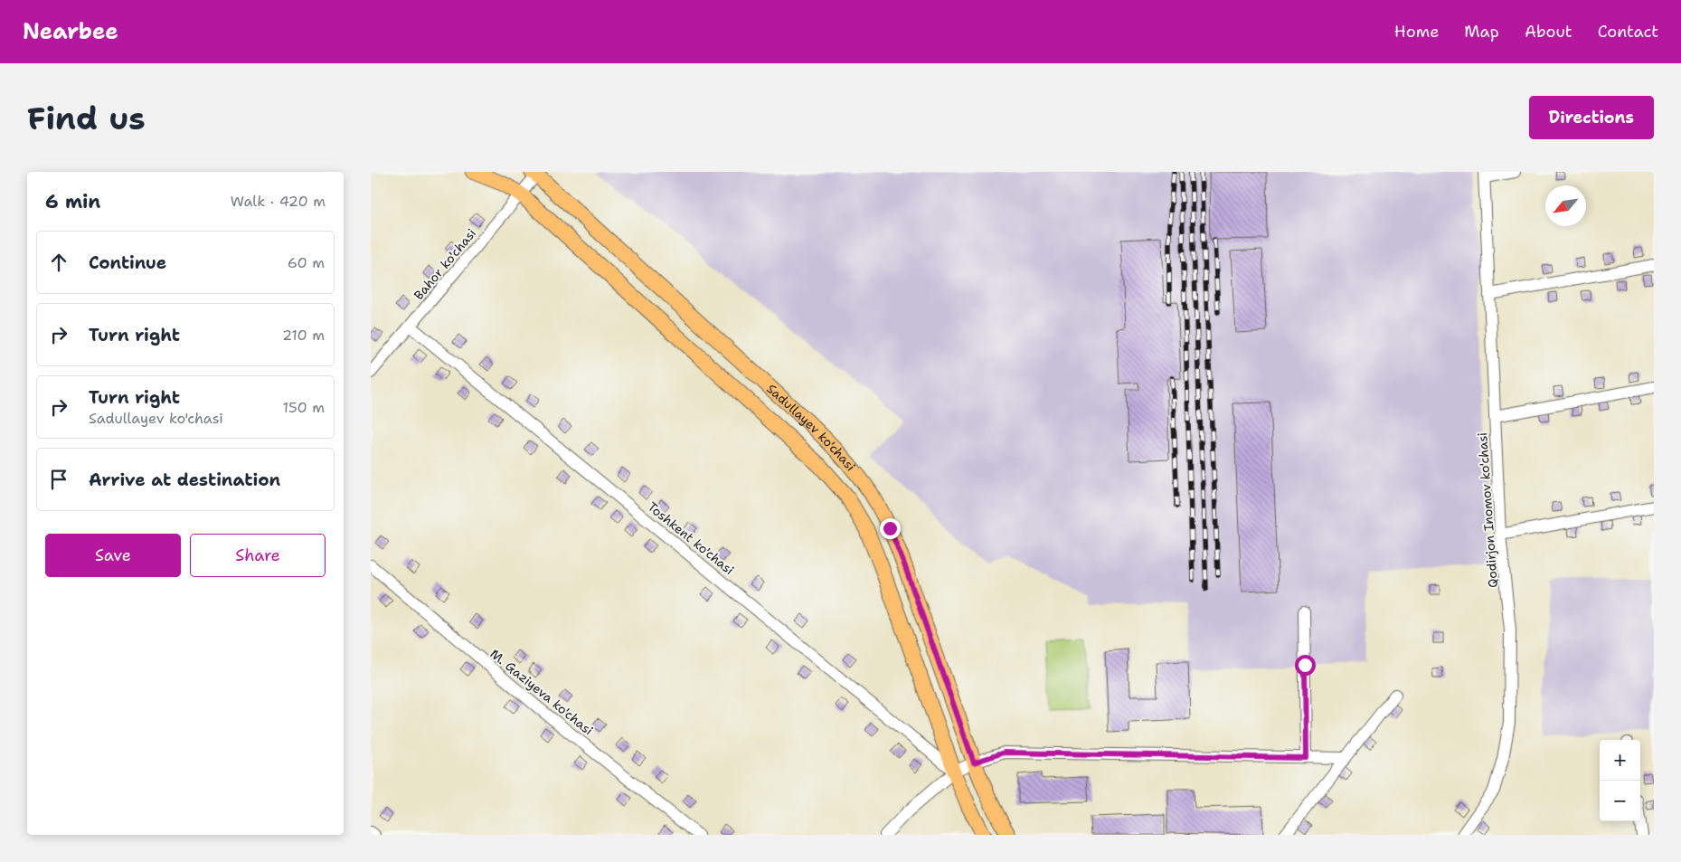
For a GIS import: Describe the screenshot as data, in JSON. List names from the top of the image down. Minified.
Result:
{"streets":{"main road":["Sadullayev ko'chasi"],"street":["Bahor ko'chasi","Qodirjon Inomov ko'chasi","Toshkent ko'chasi","M. Gaziyeva ko'chasi"]},"crossings":[["Bahor ko'chasi","Sadullayev ko'chasi"],["Bahor ko'chasi","Toshkent ko'chasi"]],"north":"bottom left","page":{"header":"Nearbee","nav":["Home","Map","About","Contact"],"buttons":["Directions",["Save","Share"]],"title":"Find us","heading":["6 min","Walk · 420 m"],"list":[["Continue","60 m"],["Turn right","210 m"],["Turn right","Sadullayev ko'chasi","150 m"],"Arrive at destination"],"map_buttons":["+","−"]}}
